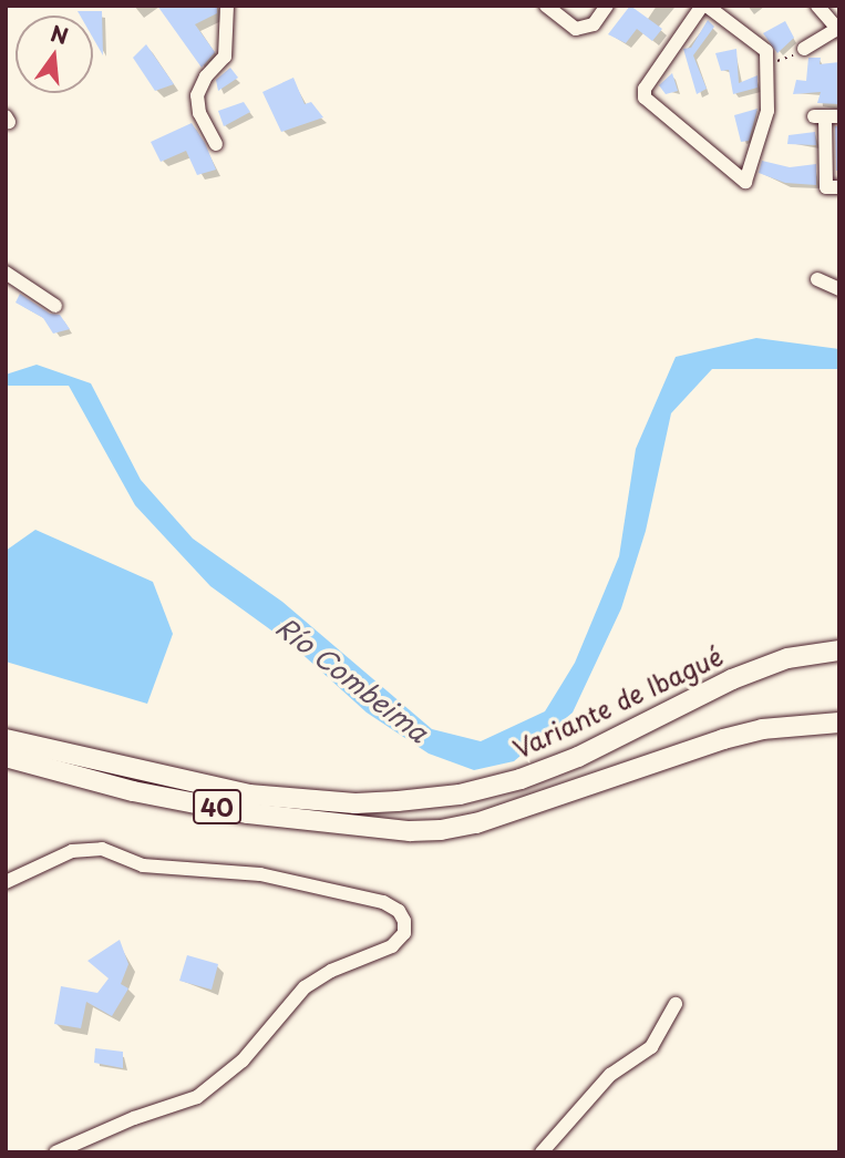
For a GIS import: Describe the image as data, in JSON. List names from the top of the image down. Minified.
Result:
{"streets":{"highway":["Variante de Ibagué","40"]},"water":["Río Combeima"],"north":"top"}
